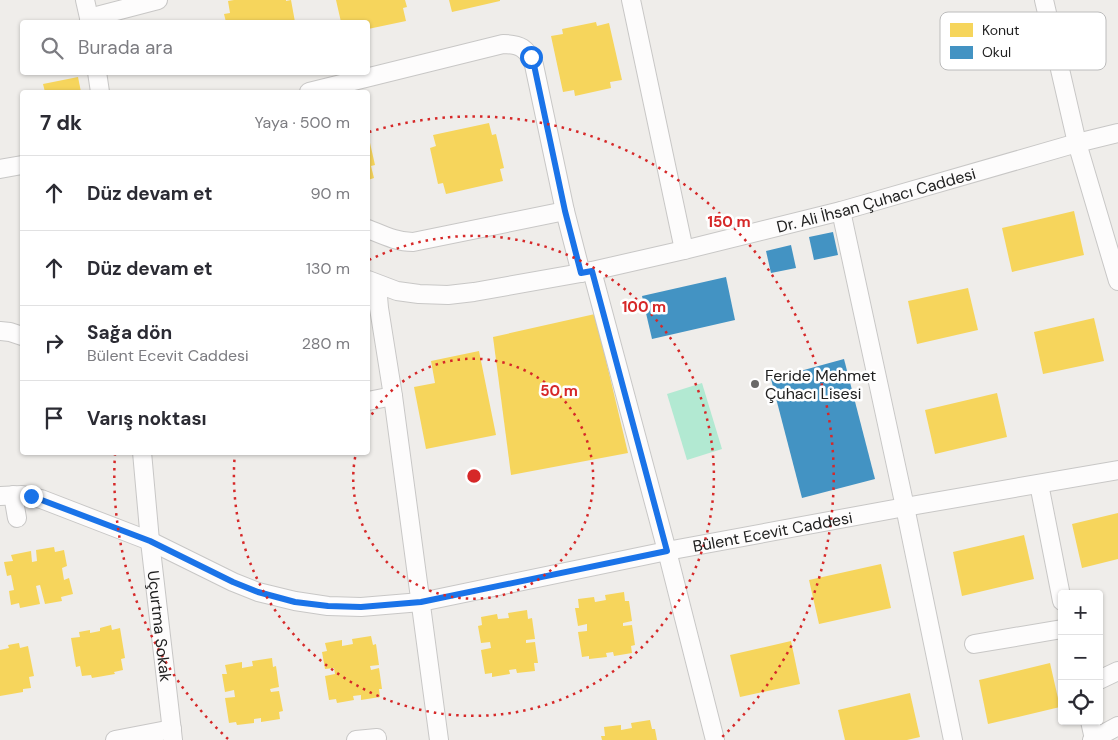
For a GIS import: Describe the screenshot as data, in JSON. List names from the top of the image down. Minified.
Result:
{"streets":{"street":["Dr. Ali İhsan Çuhacı Caddesi","Bülent Ecevit Caddesi","Uçurtma Sokak"]},"crossings":[["Bülent Ecevit Caddesi","Uçurtma Sokak"]],"places":["Feride Mehmet Çuhacı Lisesi"],"legend":["Konut","Okul"],"page":{"search":"Burada ara","heading":["7 dk","Yaya · 500 m"],"list":[["Düz devam et","90 m"],["Düz devam et","130 m"],["Sağa dön","Bülent Ecevit Caddesi","280 m"],"Varış noktası"],"map_buttons":["+","−"]},"rings":["150 m","100 m","50 m"]}
